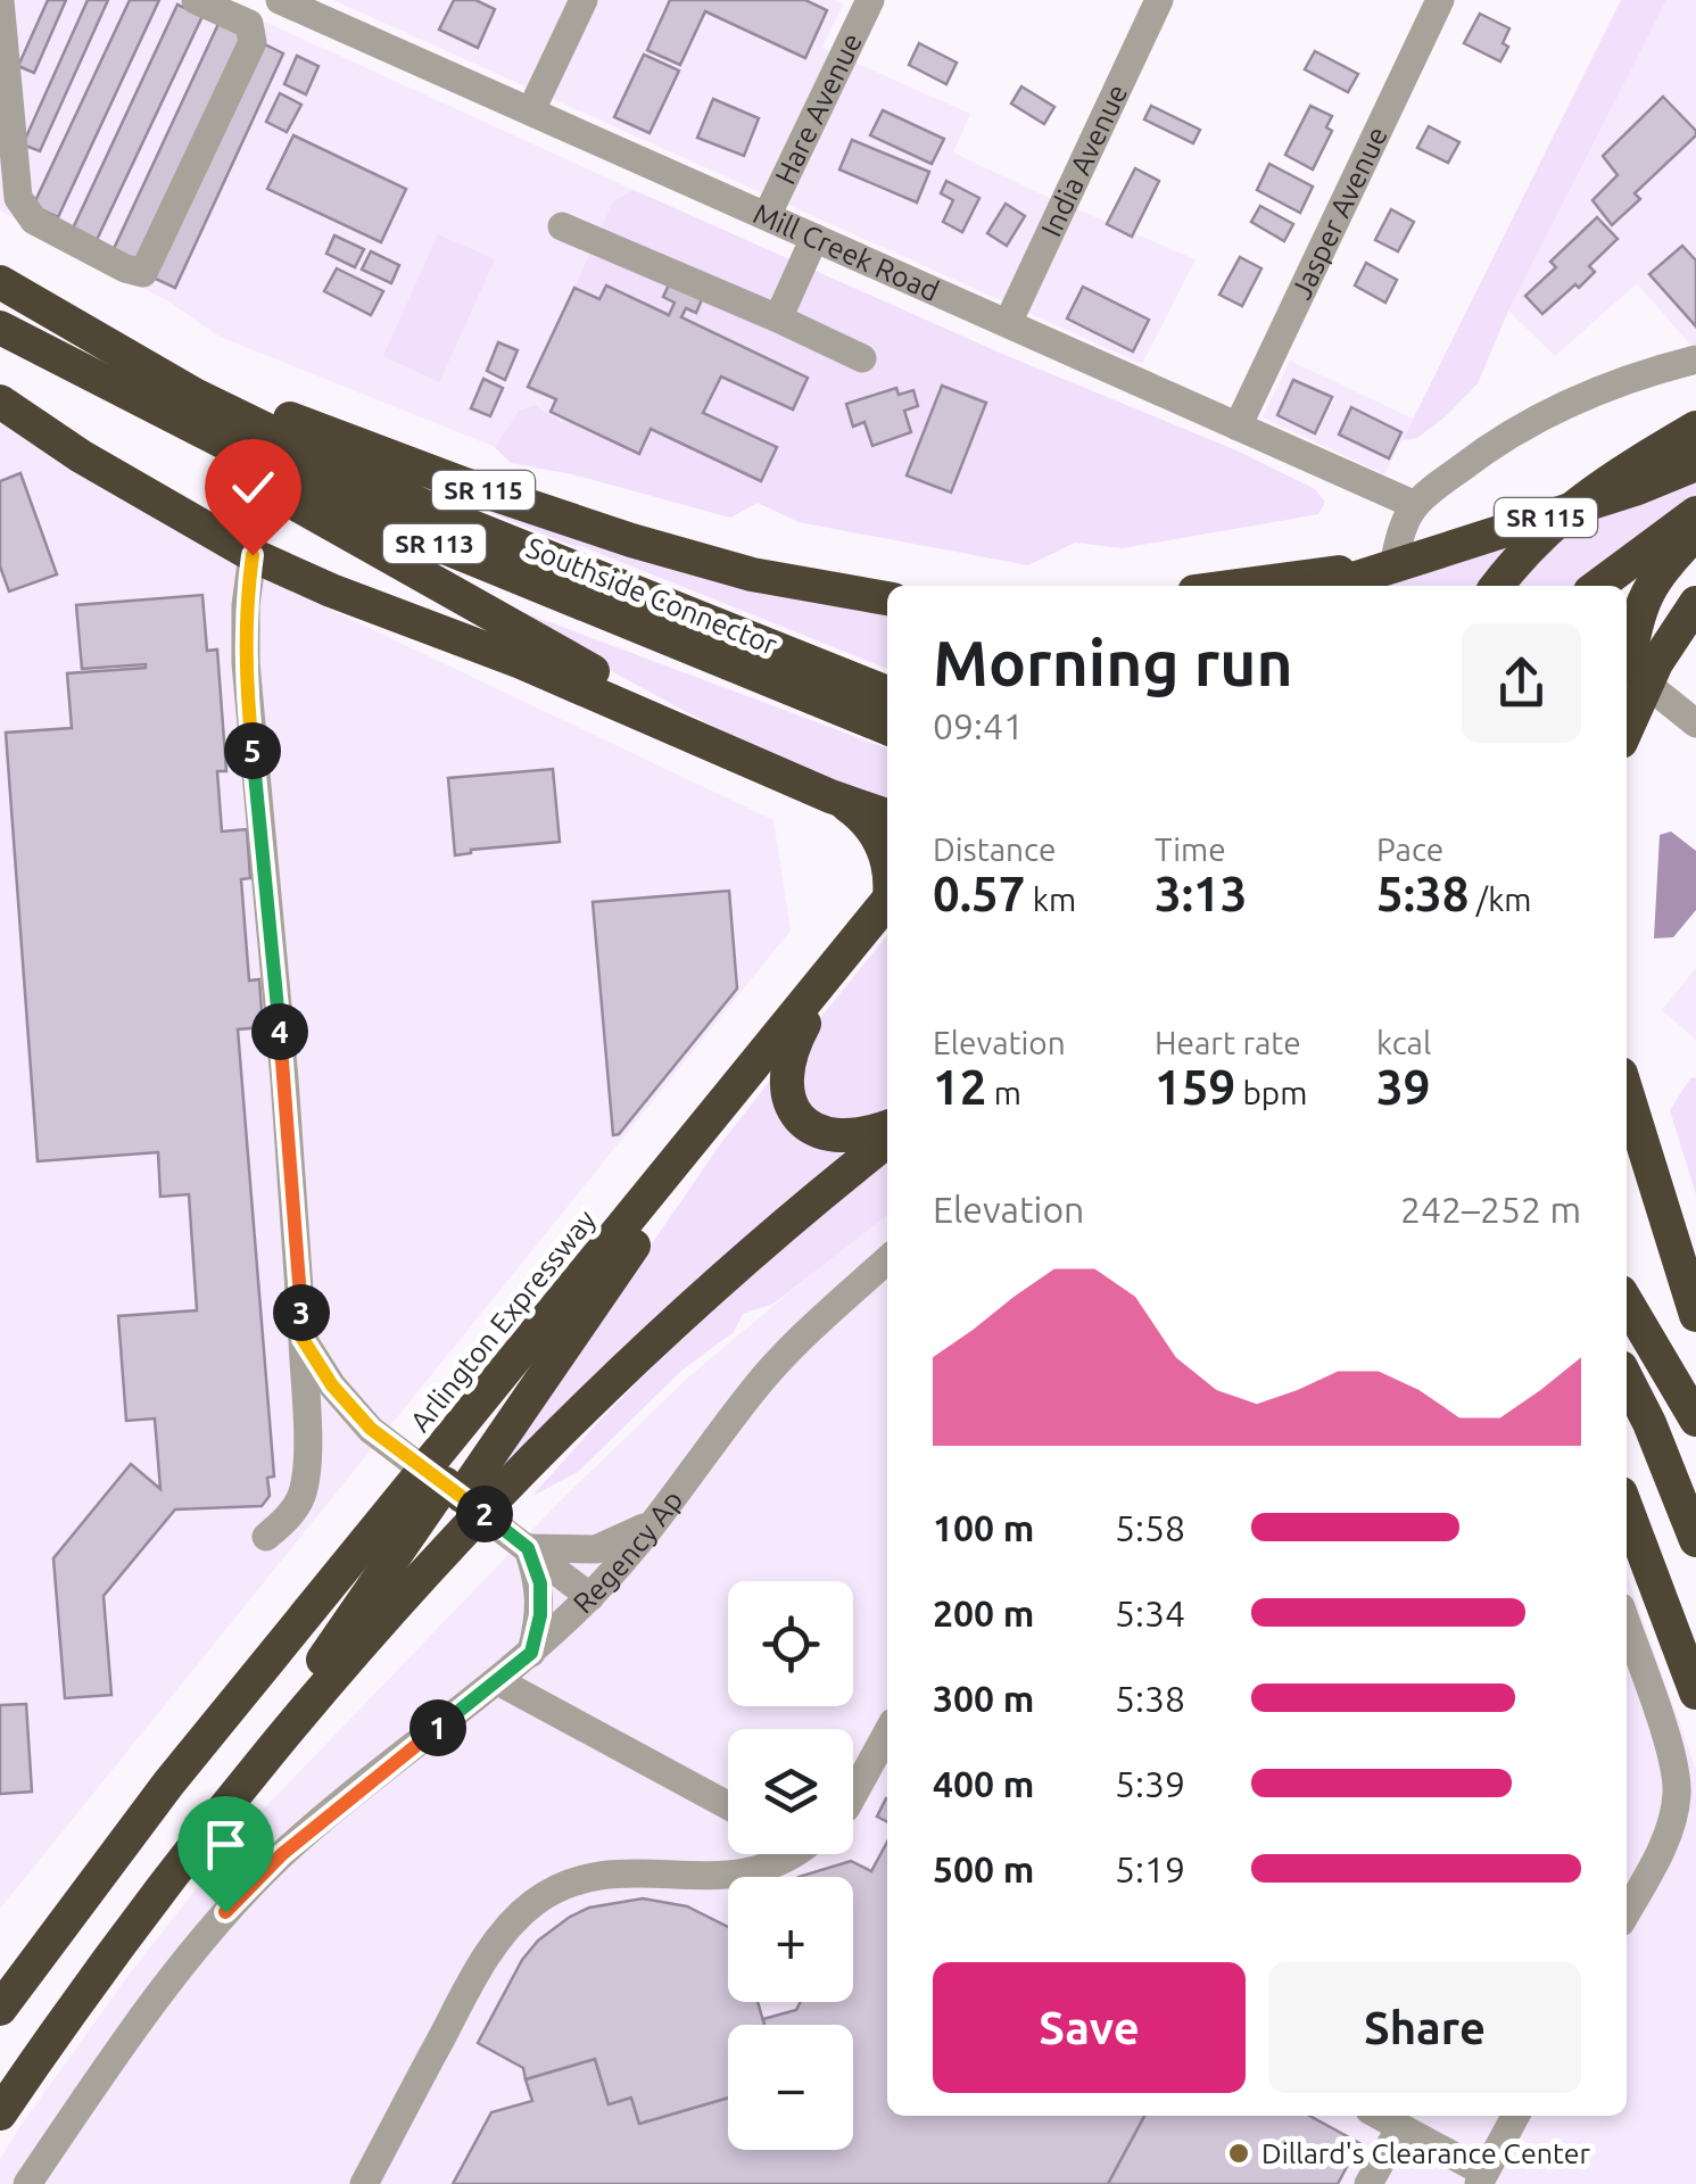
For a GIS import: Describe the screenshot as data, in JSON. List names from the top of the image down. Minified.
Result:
{"streets":{"highway":["SR 115","SR 113","Southside Connector","Arlington Expressway"],"street":["Hare Avenue","India Avenue","Jasper Avenue","Mill Creek Road","Regency Ap"]},"crossings":[["Hare Avenue","Mill Creek Road"],["India Avenue","Mill Creek Road"],["Jasper Avenue","Mill Creek Road"],["SR 115","Southside Connector"]],"places":["Dillard's Clearance Center"],"page":{"heading":["Morning run","09:41"],"pins":["5","4","3","2","1"],"stats":[["Distance","0.57 km"],["Time","3:13"],["Pace","5:38 /km"],["Elevation","12 m"],["Heart rate","159 bpm"],["kcal","39"]],"chart":["Elevation","242–252 m"],"list":[{"name":"100 m","note":"5:58"},{"name":"200 m","note":"5:34"},{"name":"300 m","note":"5:38"},{"name":"400 m","note":"5:39"},{"name":"500 m","note":"5:19"}],"map_buttons":["+","−"],"buttons":["Save","Share"]}}
